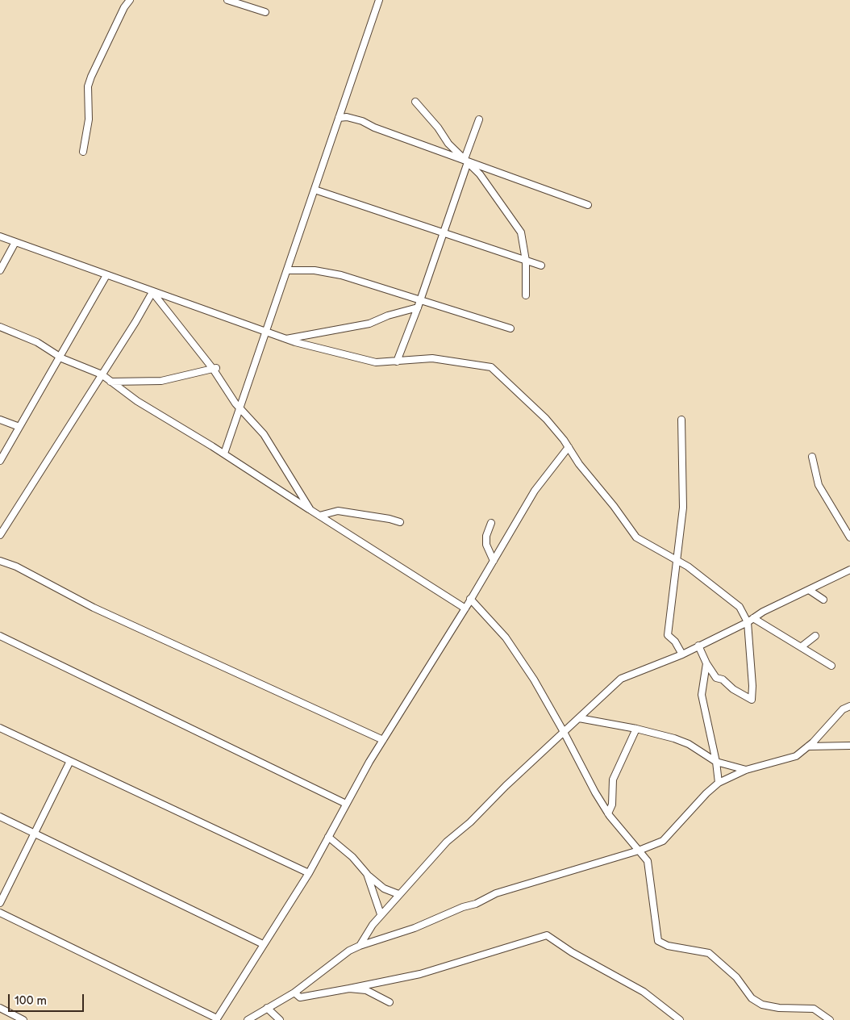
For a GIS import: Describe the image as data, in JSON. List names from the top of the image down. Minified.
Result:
{"scale_bar":"100 m"}
